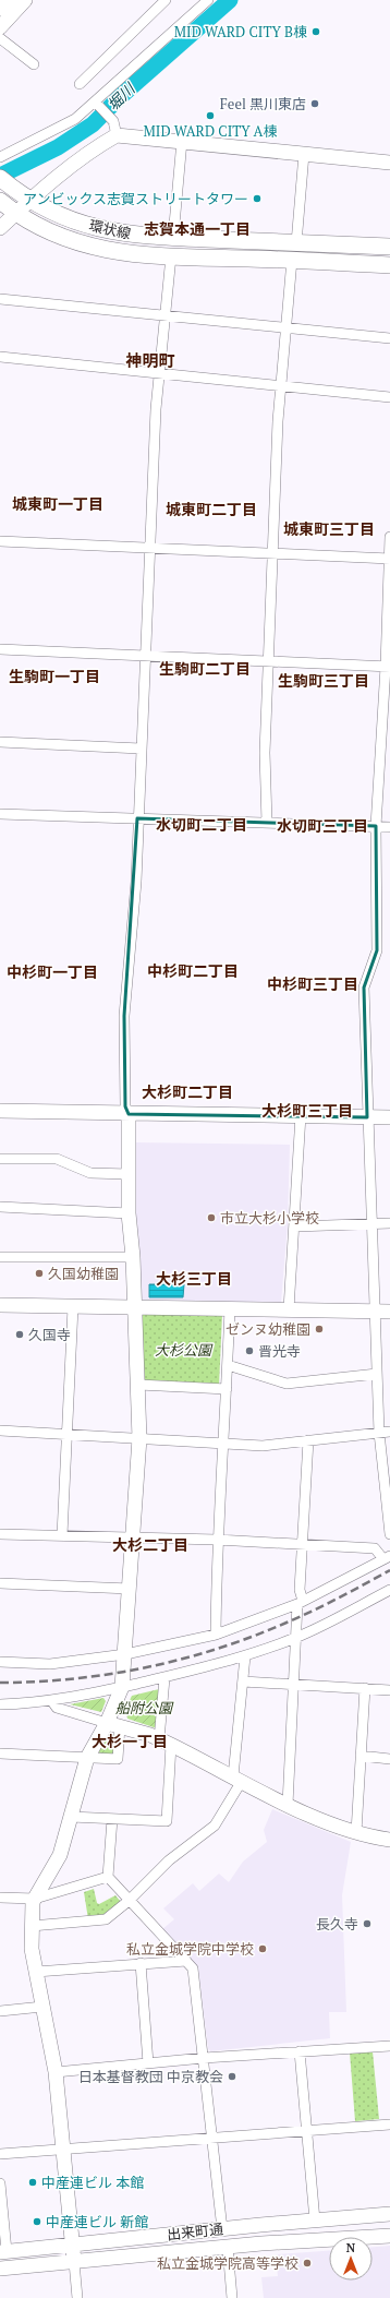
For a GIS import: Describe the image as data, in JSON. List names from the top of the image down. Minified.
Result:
{"streets":{"main road":["環状線"],"street":["出来町通"]},"districts":["志賀本通一丁目","神明町","城東町一丁目","城東町二丁目","城東町三丁目","生駒町二丁目","生駒町一丁目","生駒町三丁目","水切町二丁目","水切町三丁目","中杉町二丁目","中杉町一丁目","中杉町三丁目","大杉町二丁目","大杉町三丁目","大杉三丁目","大杉二丁目","大杉一丁目"],"water":["堀川"],"parks":["大杉公園","船附公園"],"places":["MID WARD CITY B棟","Feel 黒川東店","MID WARD CITY A棟","アンビックス志賀ストリートタワー","市立大杉小学校","久国幼稚園","ゼンヌ幼稚園","久国寺","晋光寺","長久寺","私立金城学院中学校","日本基督教団 中京教会","中産連ビル 本館","中産連ビル 新館","私立金城学院高等学校"],"north":"top"}
